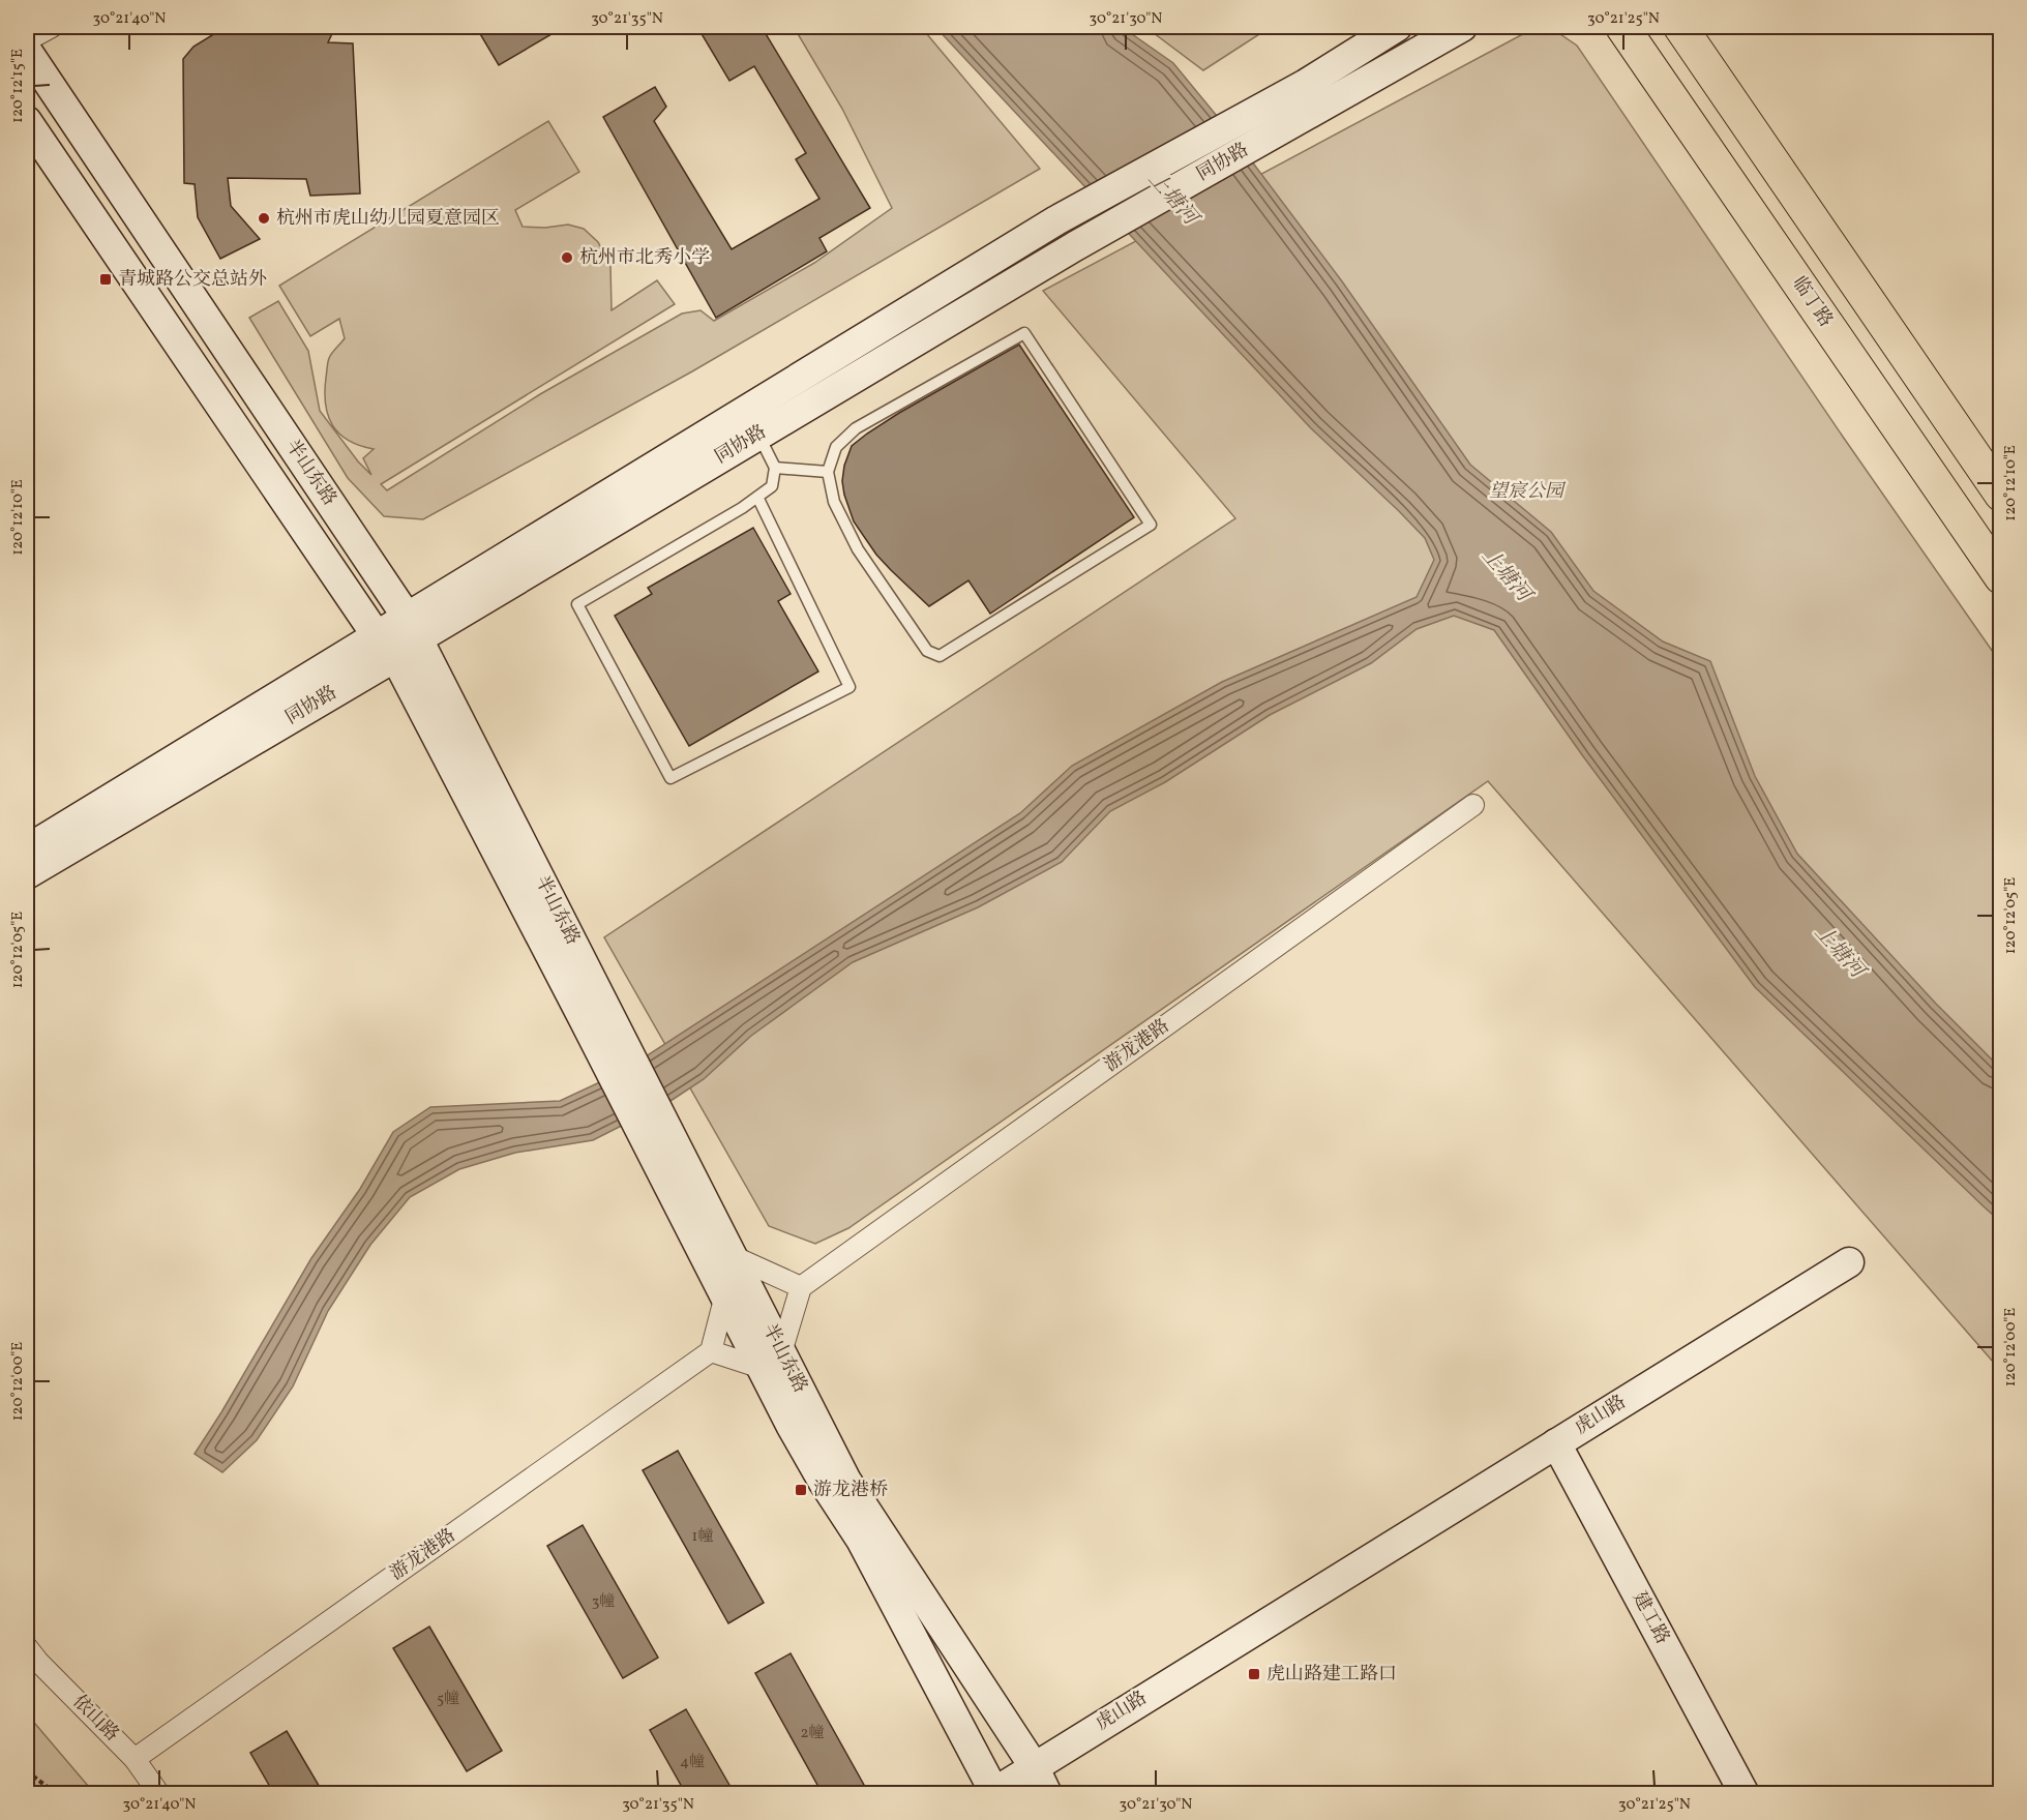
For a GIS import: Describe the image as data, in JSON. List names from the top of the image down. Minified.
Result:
{"streets":{"main road":["同协路","临丁路","半山东路","虎山路","建工路"],"street":["游龙港路","依山路"]},"crossings":[["同协路","半山东路"],["半山东路","虎山路"],["游龙港路","依山路"],["虎山路","建工路"]],"water":["上塘河"],"parks":["望宸公园"],"places":{"other":["杭州市虎山幼儿园夏意园区","杭州市北秀小学"],"transit":["青城路公交总站外","游龙港桥","虎山路建工路口"]},"house_numbers":["1幢","3幢","5幢","2幢","4幢"],"coordinates":["30°21'40\"N","30°21'35\"N","30°21'30\"N","30°21'25\"N","120°12'15\"E","120°12'10\"E","120°12'05\"E","120°12'00\"E"]}
